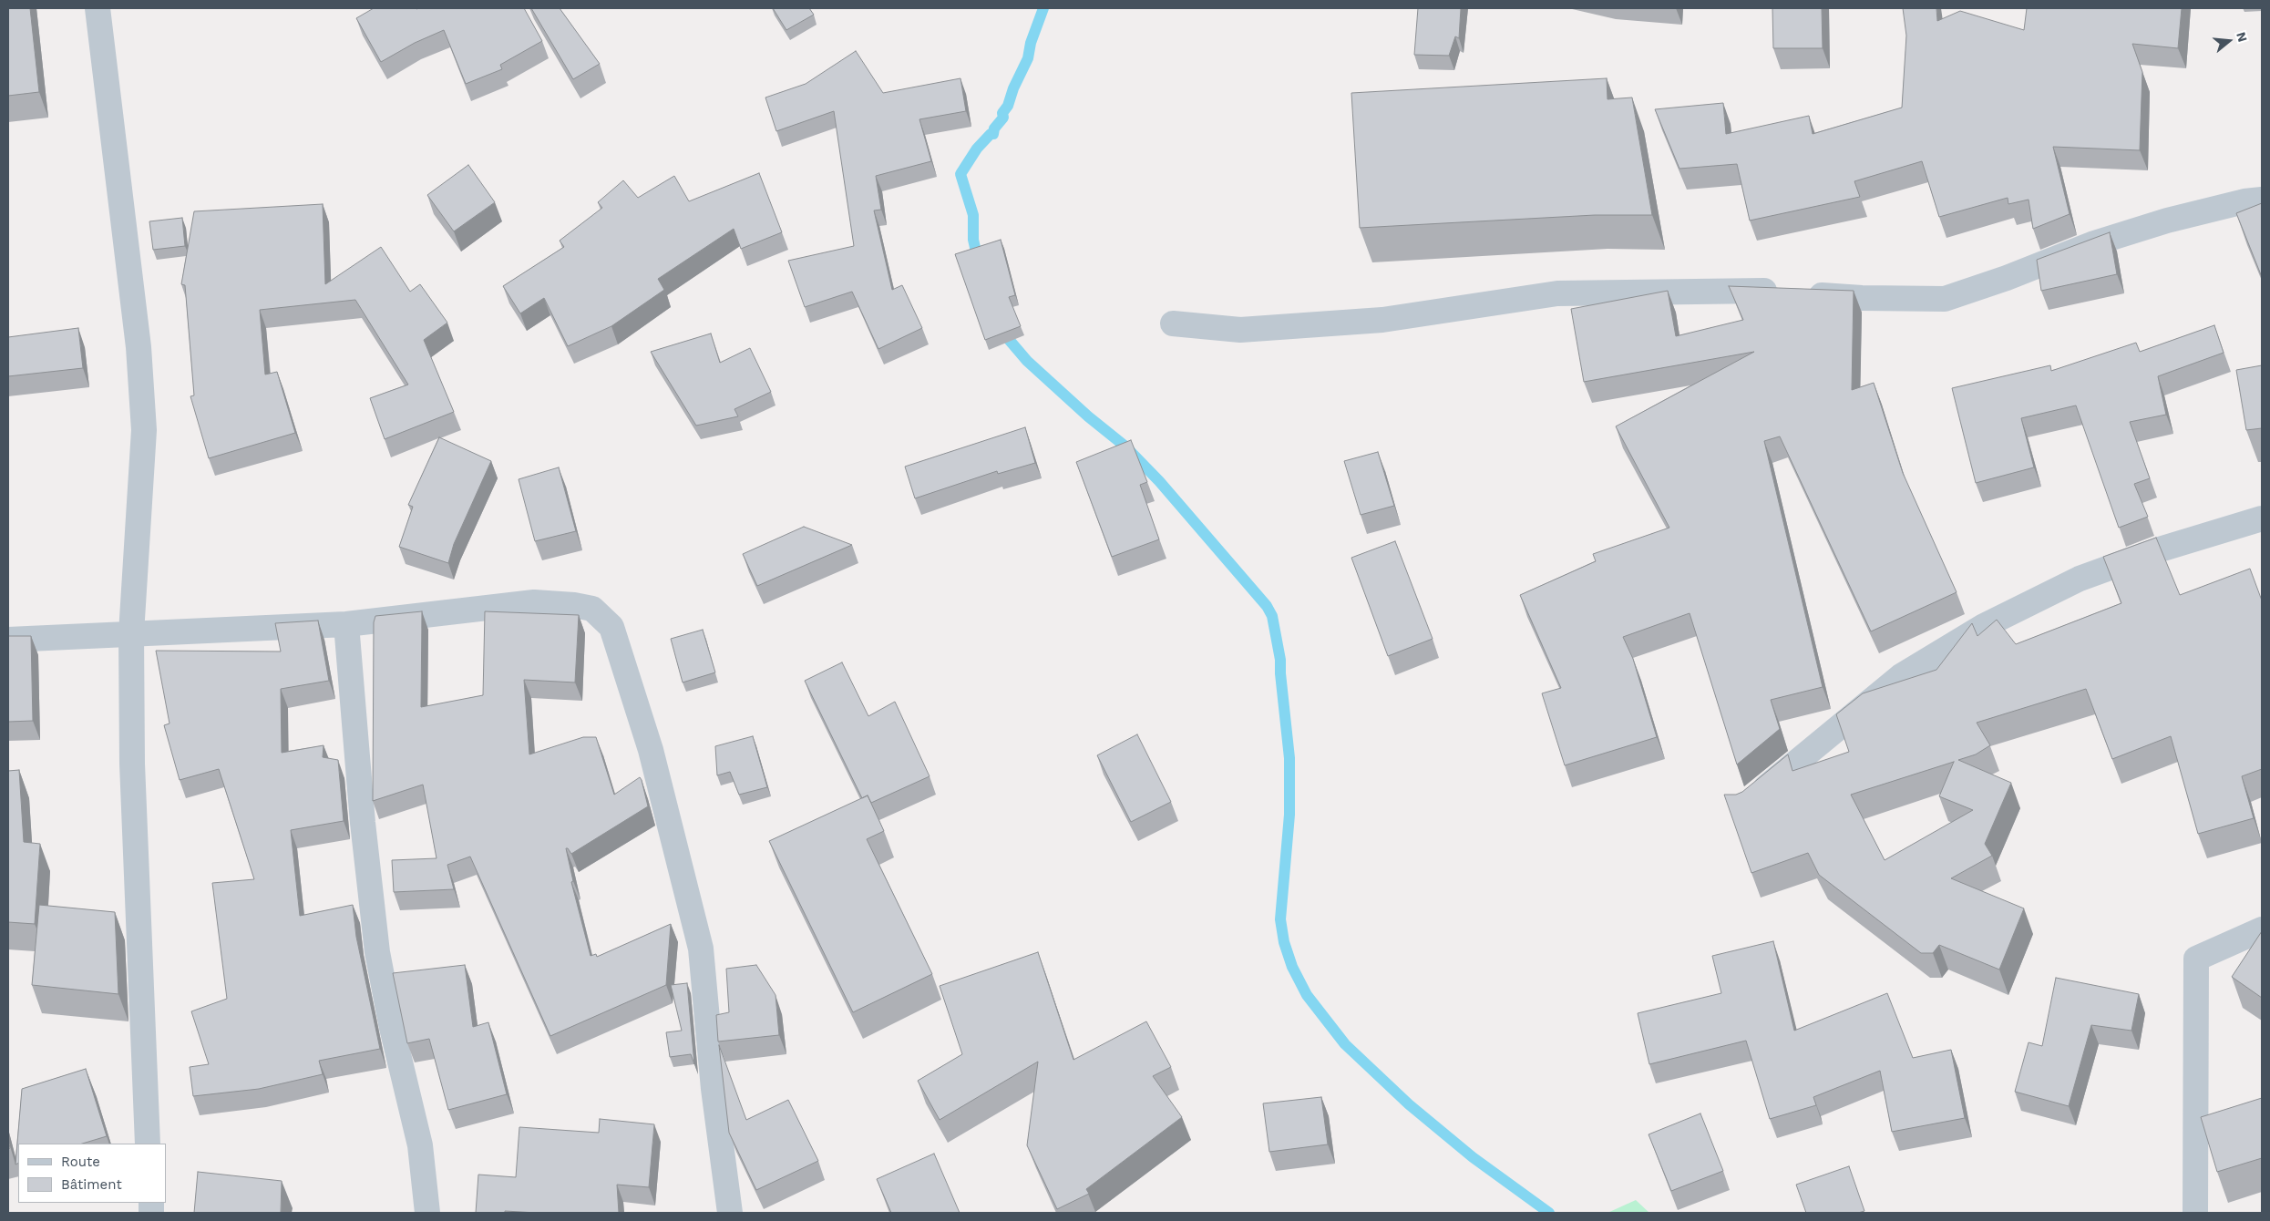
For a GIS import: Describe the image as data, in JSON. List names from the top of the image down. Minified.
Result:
{"legend":["Route","Bâtiment"],"north":"right"}
